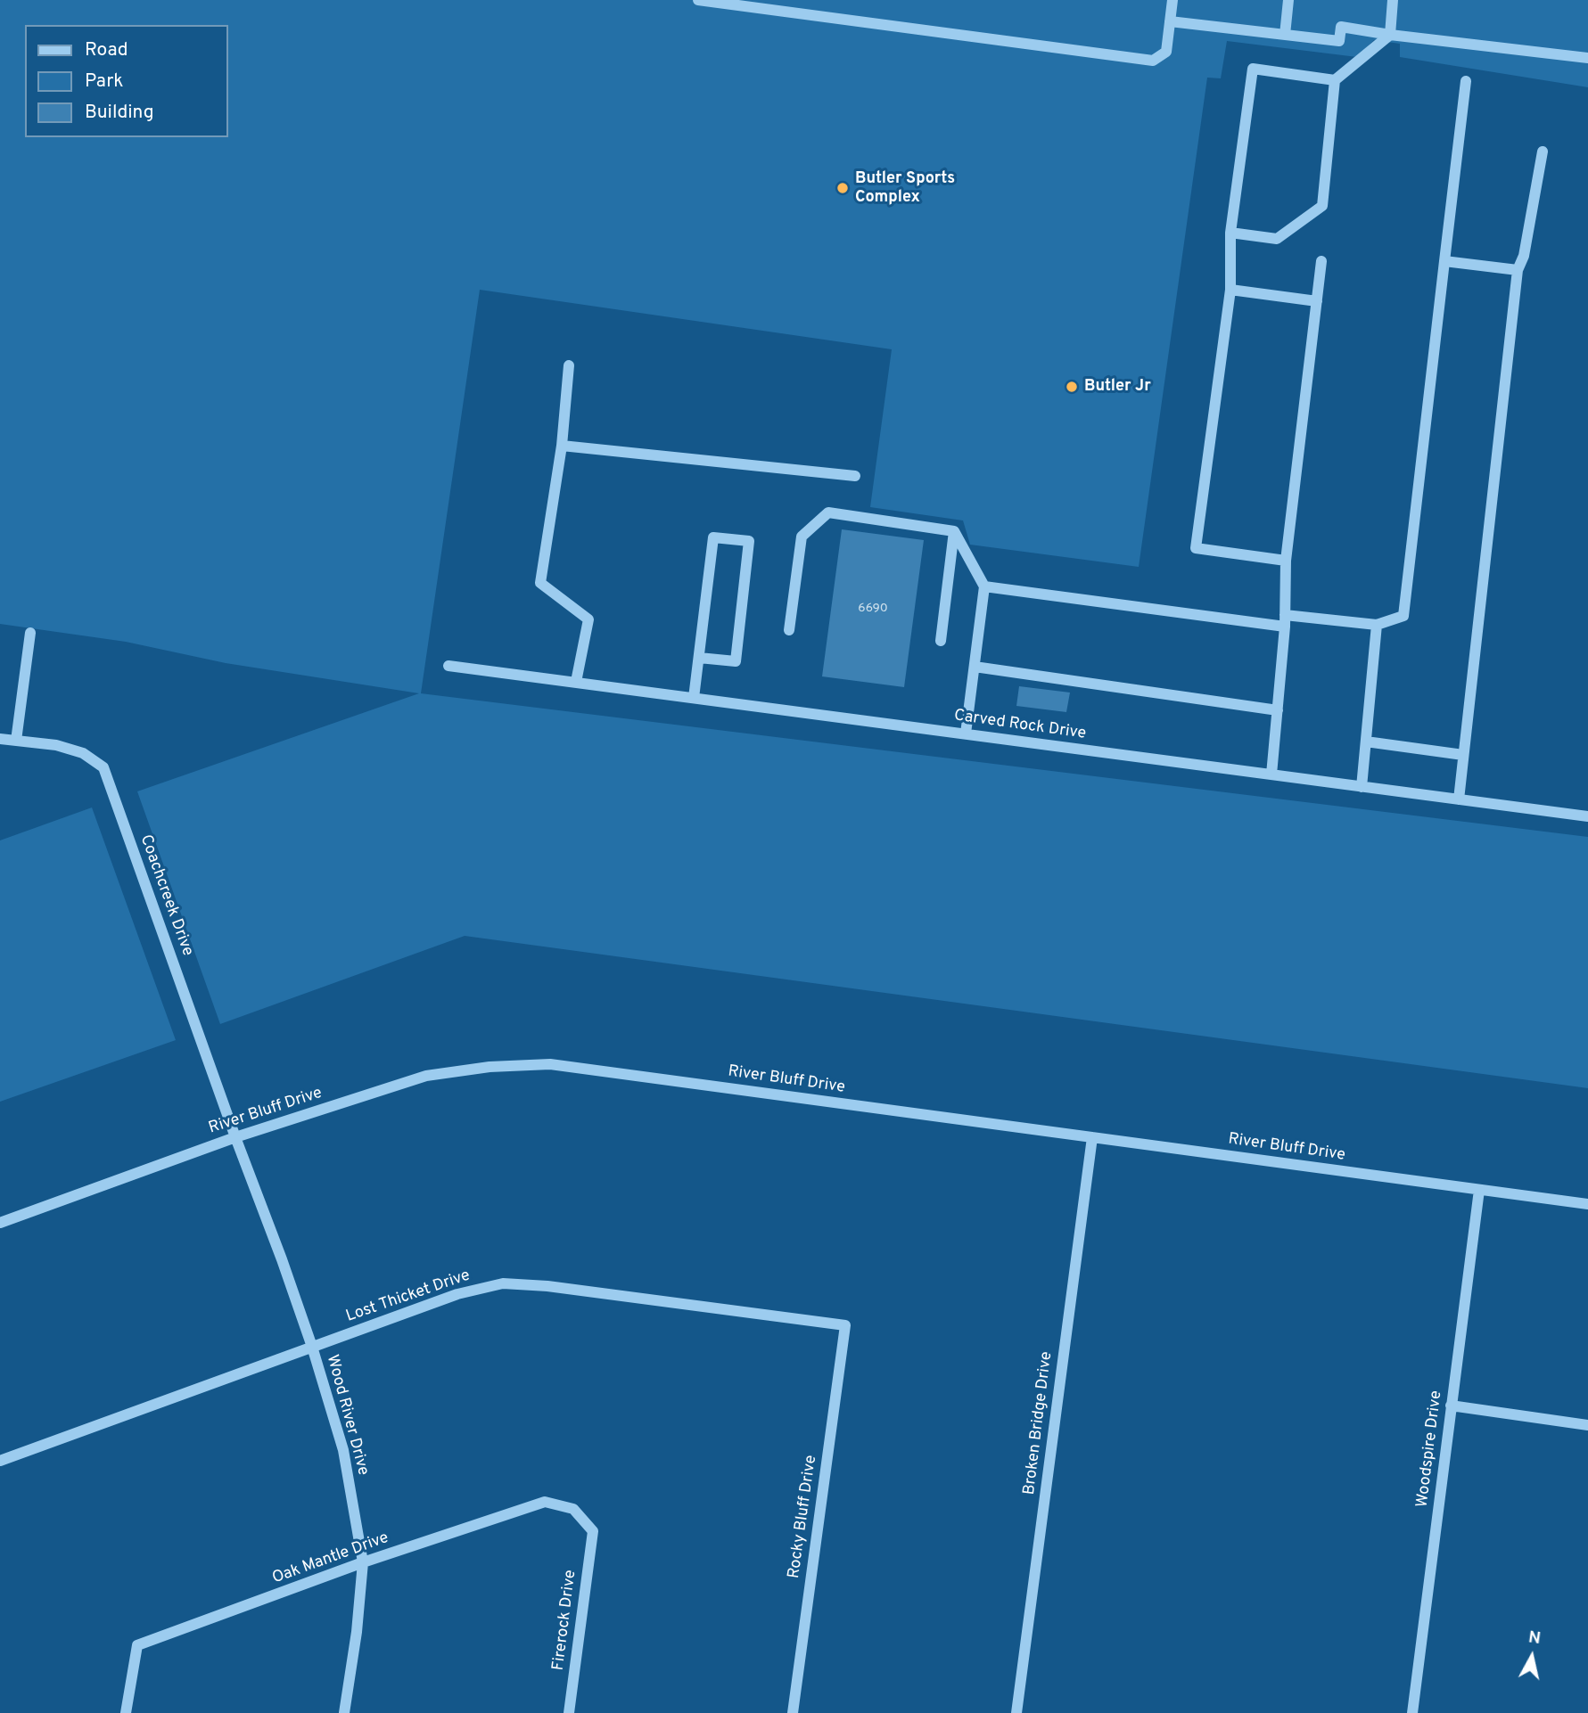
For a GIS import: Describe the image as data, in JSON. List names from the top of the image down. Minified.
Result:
{"streets":{"street":["Carved Rock Drive","Coachcreek Drive","River Bluff Drive","Lost Thicket Drive","Wood River Drive","Broken Bridge Drive","Woodspire Drive","Rocky Bluff Drive","Oak Mantle Drive","Firerock Drive"]},"crossings":[["Coachcreek Drive","River Bluff Drive"],["Coachcreek Drive","Wood River Drive"],["River Bluff Drive","Wood River Drive"],["River Bluff Drive","Broken Bridge Drive"],["River Bluff Drive","Woodspire Drive"],["Lost Thicket Drive","Wood River Drive"],["Lost Thicket Drive","Rocky Bluff Drive"],["Wood River Drive","Oak Mantle Drive"],["Oak Mantle Drive","Firerock Drive"]],"places":["Butler Sports Complex","Butler Jr"],"house_numbers":["6690"],"legend":["Road","Park","Building"],"north":"top"}
